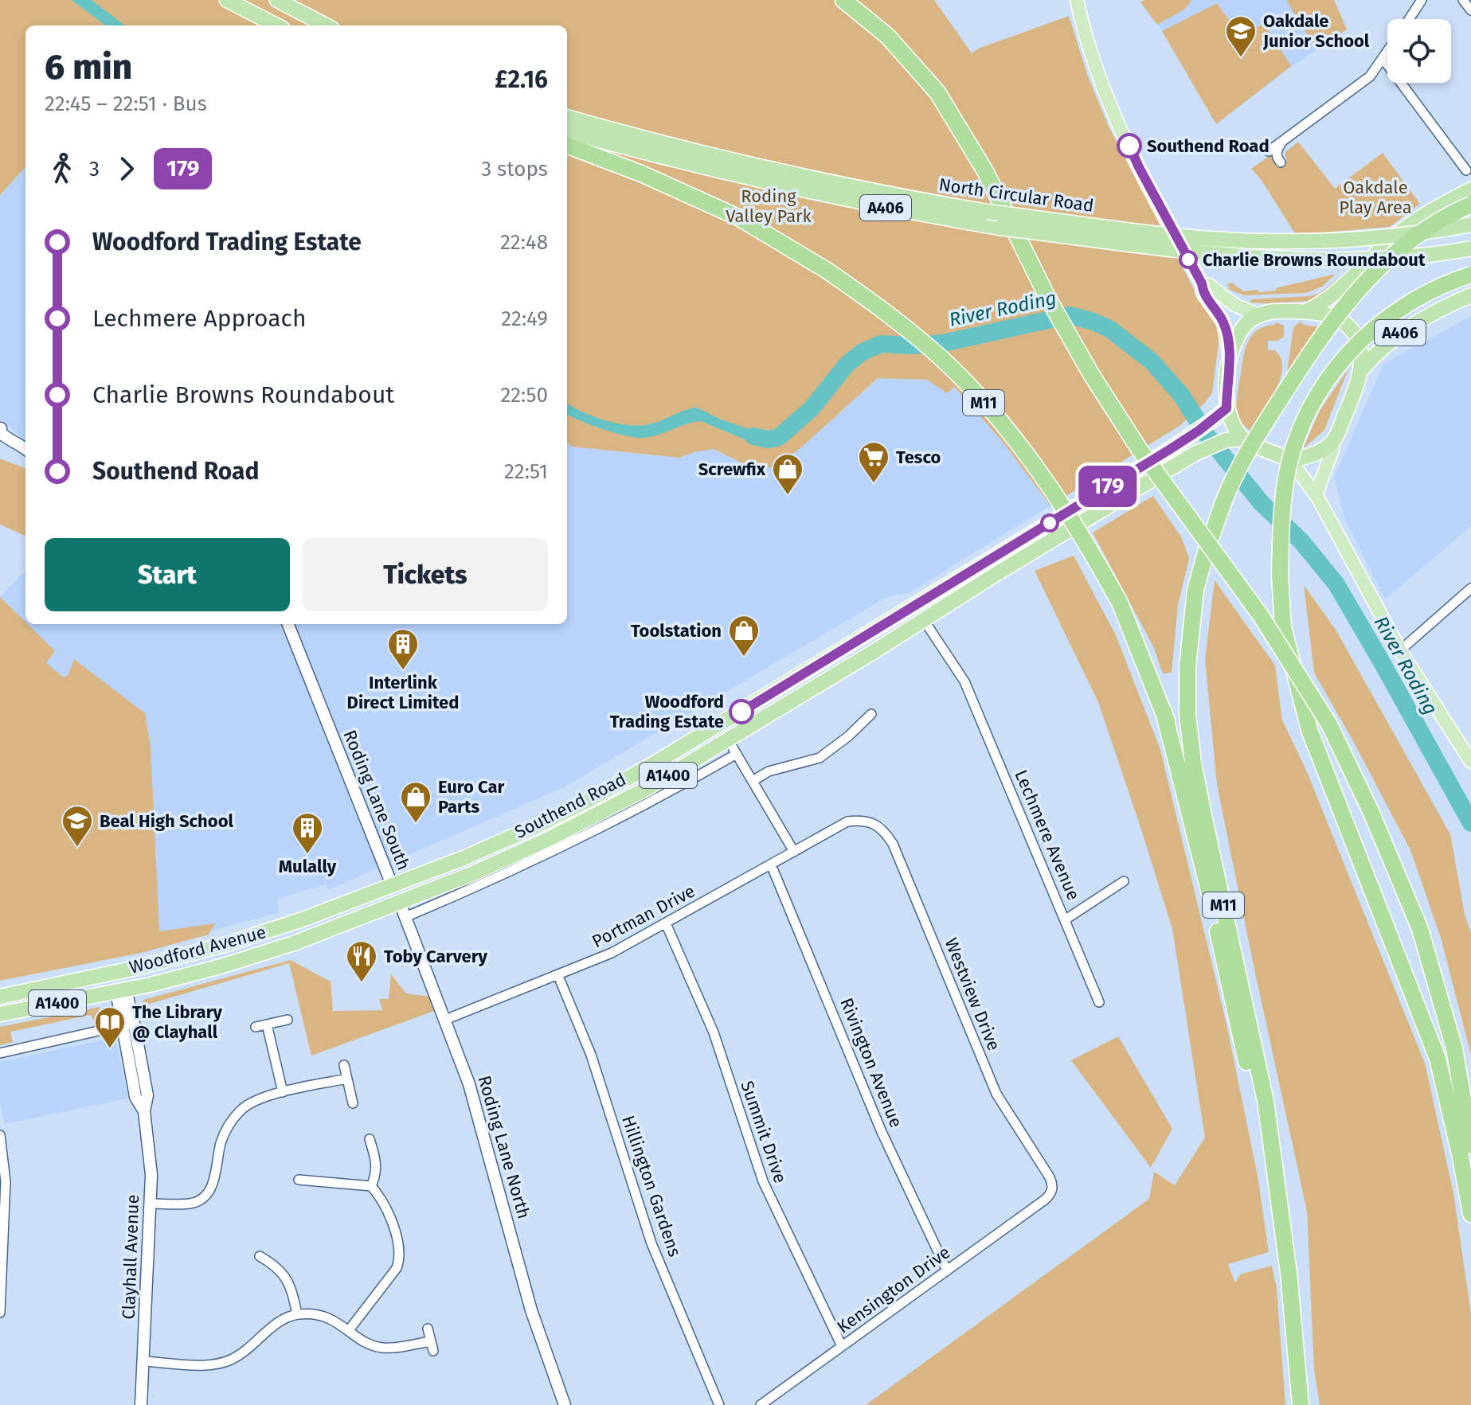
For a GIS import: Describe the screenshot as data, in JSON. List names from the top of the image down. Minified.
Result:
{"streets":{"highway":["North Circular Road","A406","M11","A1400","Southend Road","Woodford Avenue"],"street":["Roding Lane South","Lechmere Avenue","Portman Drive","Westview Drive","Rivington Avenue","Summit Drive","Roding Lane North","Hillington Gardens","Clayhall Avenue","Kensington Drive"]},"crossings":[["A406","Southend Road"],["Roding Lane South","Southend Road"],["Roding Lane South","Woodford Avenue"],["Southend Road","Lechmere Avenue"],["Southend Road","Woodford Avenue"],["Southend Road","Roding Lane North"],["Portman Drive","Westview Drive"],["Portman Drive","Rivington Avenue"],["Portman Drive","Summit Drive"],["Portman Drive","Roding Lane North"],["Portman Drive","Hillington Gardens"],["Woodford Avenue","Roding Lane North"],["Woodford Avenue","Clayhall Avenue"],["Westview Drive","Kensington Drive"],["Rivington Avenue","Kensington Drive"],["Summit Drive","Kensington Drive"]],"water":["River Roding"],"parks":["Oakdale Play Area","Roding Valley Park"],"places":{"school or university":["Oakdale Junior School","Beal High School"],"other":["Southend Road","Charlie Browns Roundabout","Woodford Trading Estate"],"supermarket":["Tesco"],"shop":["Screwfix","Toolstation","Euro Car Parts"],"building":["Interlink Direct Limited","Mulally"],"restaurant":["Toby Carvery"],"library":["The Library @ Clayhall"]},"lines":["bus line 179"],"page":{"on_map":"179","heading":["6 min","22:45 – 22:51 · Bus","£2.16"],"legs":["3","179","3 stops"],"list":[{"name":"Woodford Trading Estate","value":"22:48"},{"name":"Lechmere Approach","value":"22:49"},{"name":"Charlie Browns Roundabout","value":"22:50"},{"name":"Southend Road","value":"22:51"}],"buttons":["Start","Tickets"]}}
